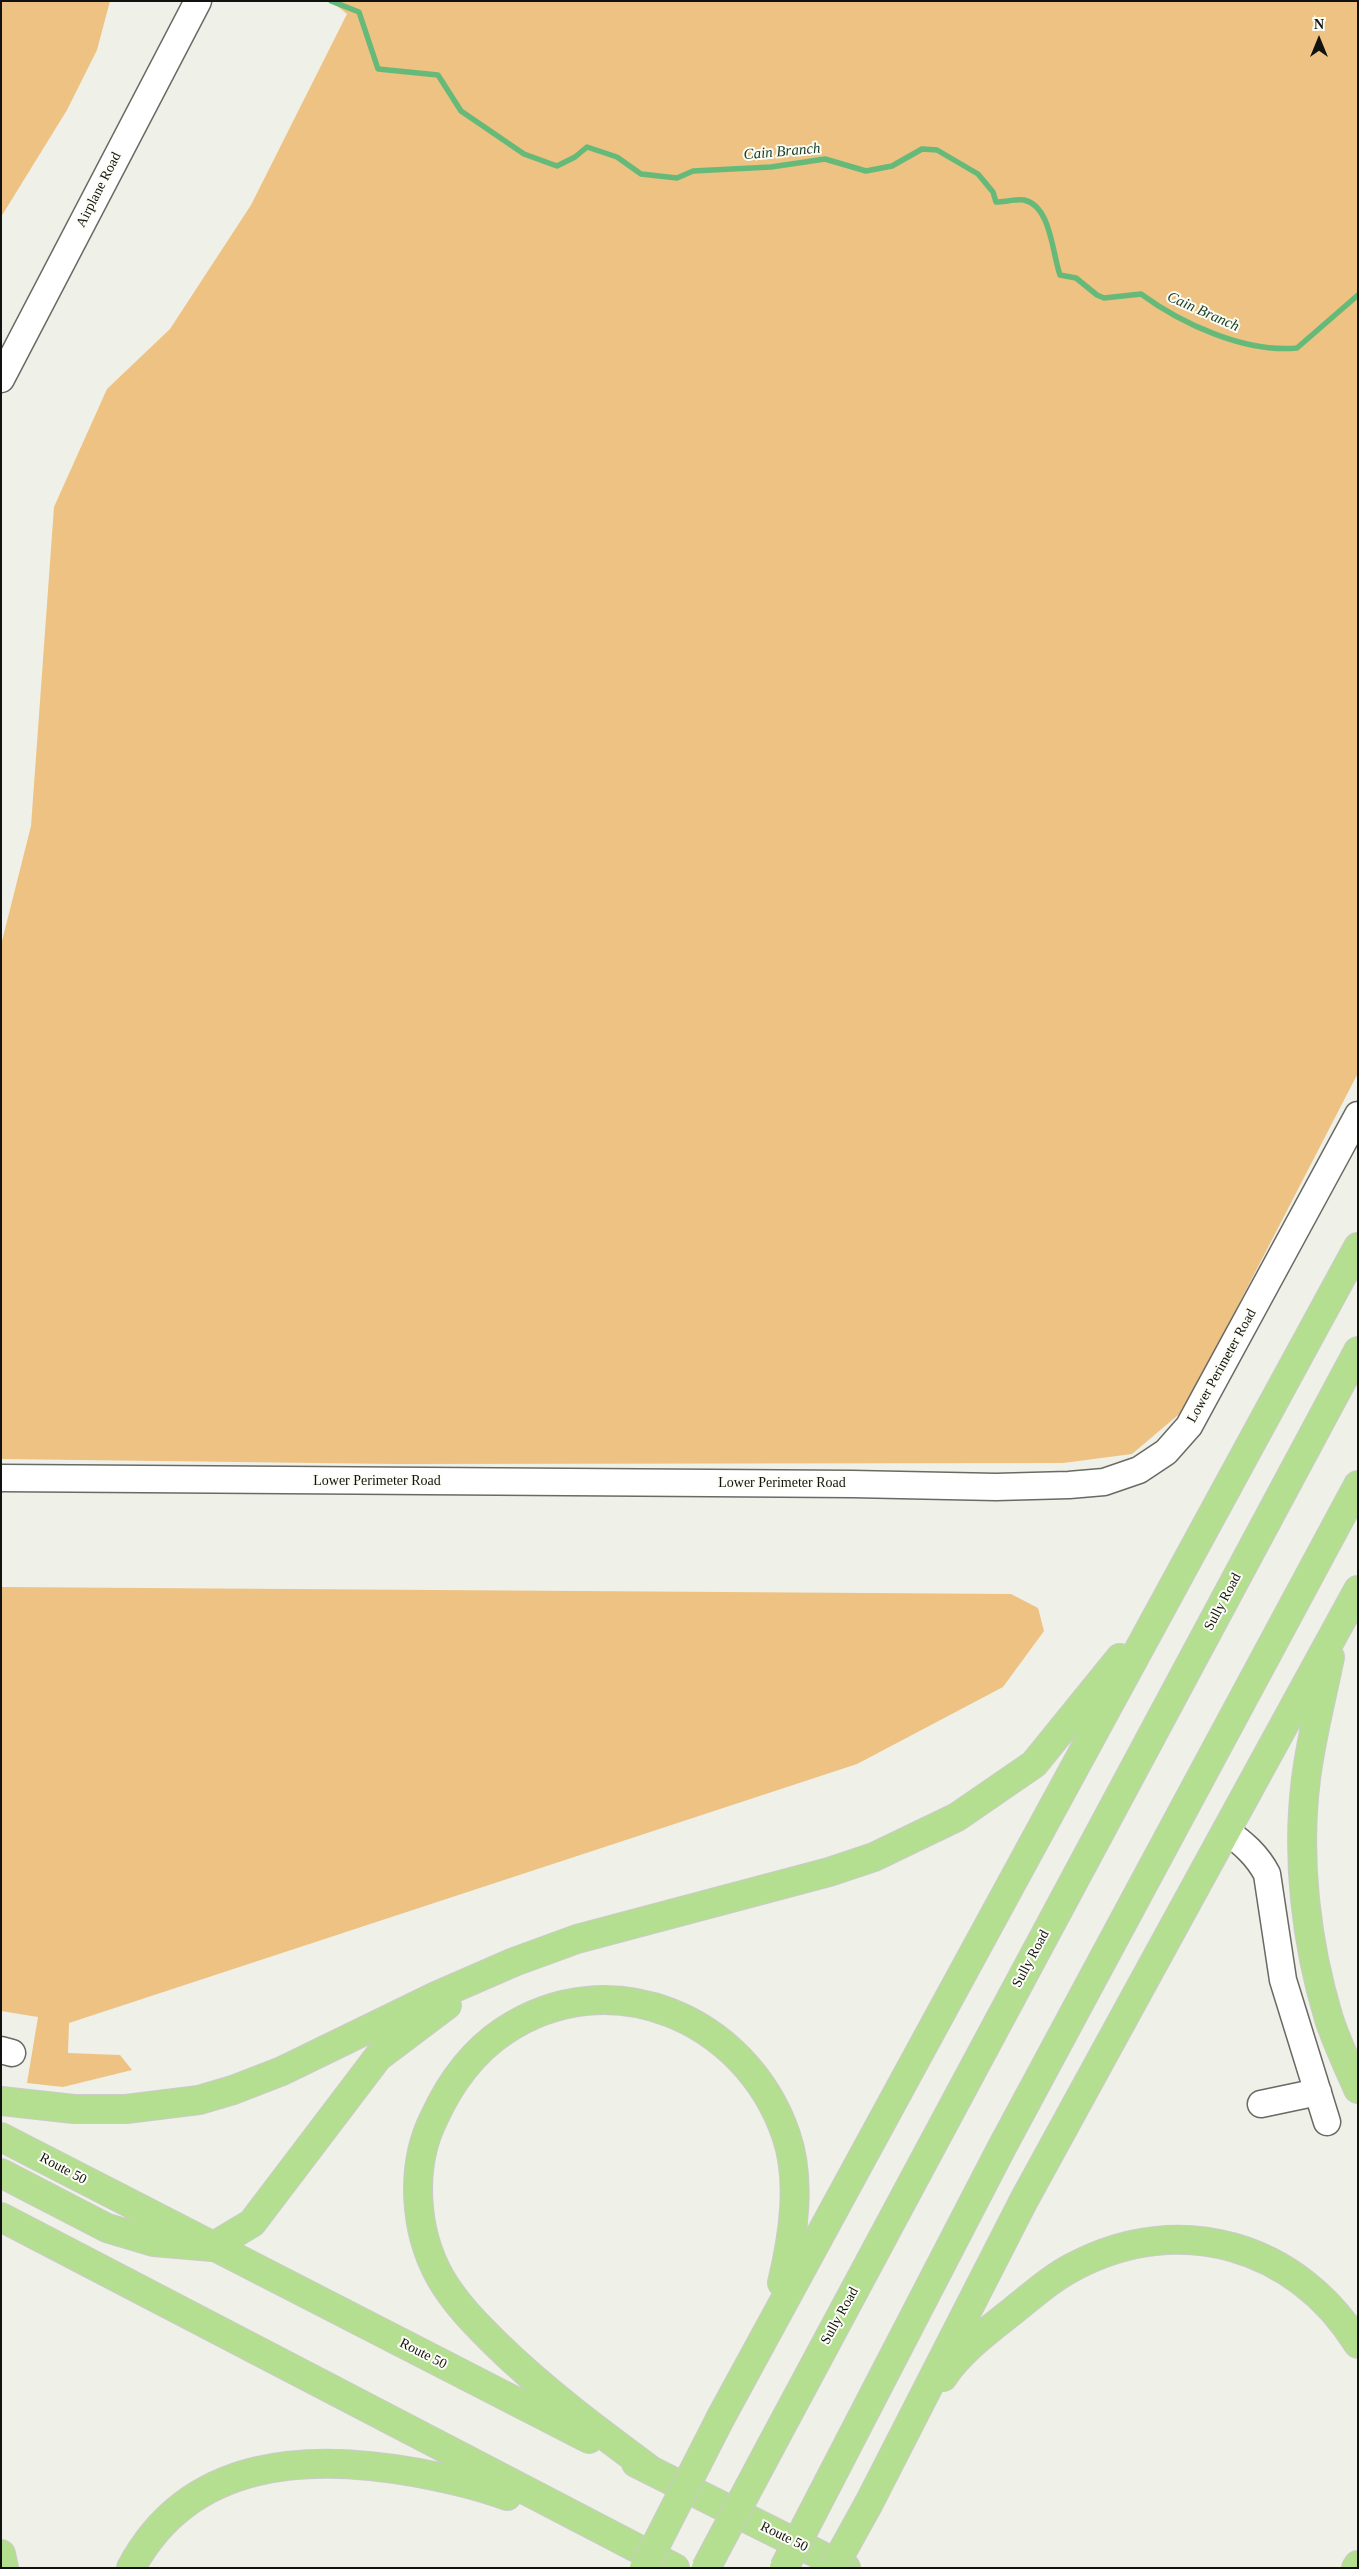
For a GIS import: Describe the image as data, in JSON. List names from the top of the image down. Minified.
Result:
{"streets":{"highway":["Sully Road","Route 50"],"street":["Airplane Road","Lower Perimeter Road"]},"water":["Cain Branch"],"north":"top"}
